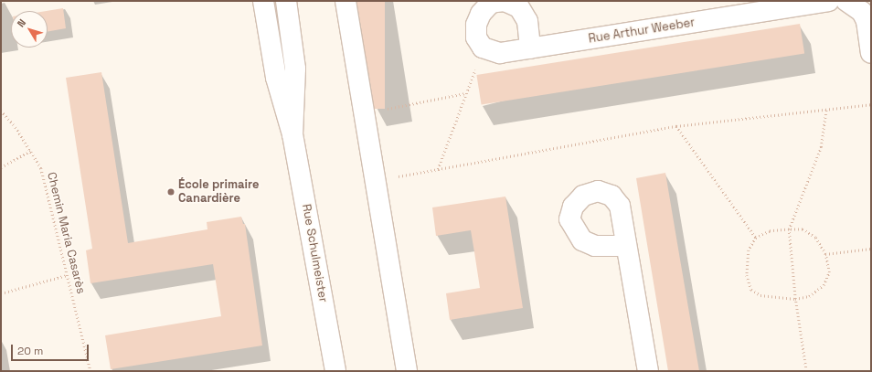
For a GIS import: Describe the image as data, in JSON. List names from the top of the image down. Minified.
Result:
{"streets":{"street":["Rue Arthur Weeber","Rue Schulmeister"],"path":["Chemin Maria Casarès"]},"places":["École primaire Canardière"],"scale_bar":"20 m","north":"top left"}
